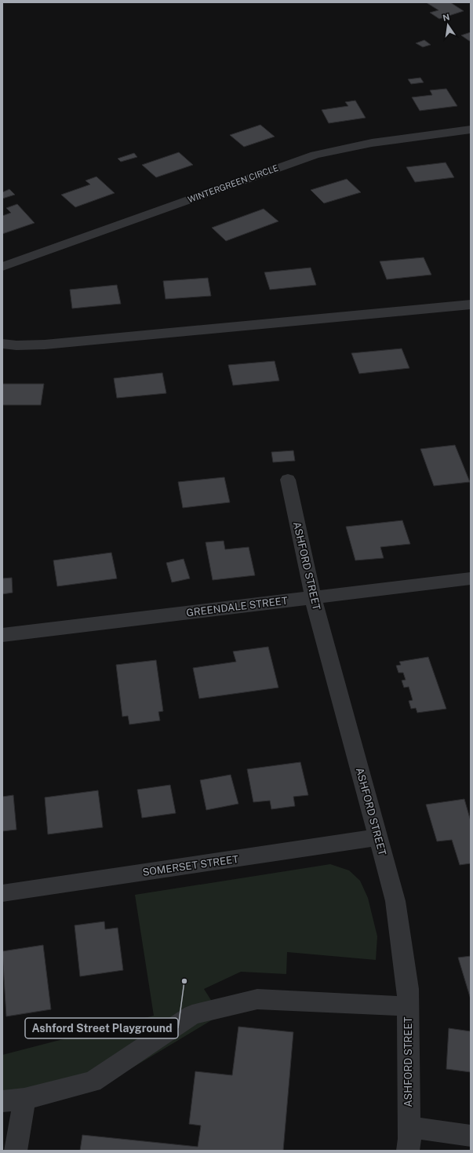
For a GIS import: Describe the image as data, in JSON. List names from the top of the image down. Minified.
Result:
{"streets":{"street":["WINTERGREEN CIRCLE","ASHFORD STREET","GREENDALE STREET","SOMERSET STREET"]},"crossings":[["ASHFORD STREET","GREENDALE STREET"],["ASHFORD STREET","SOMERSET STREET"]],"places":["Ashford Street Playground"],"north":"top"}
